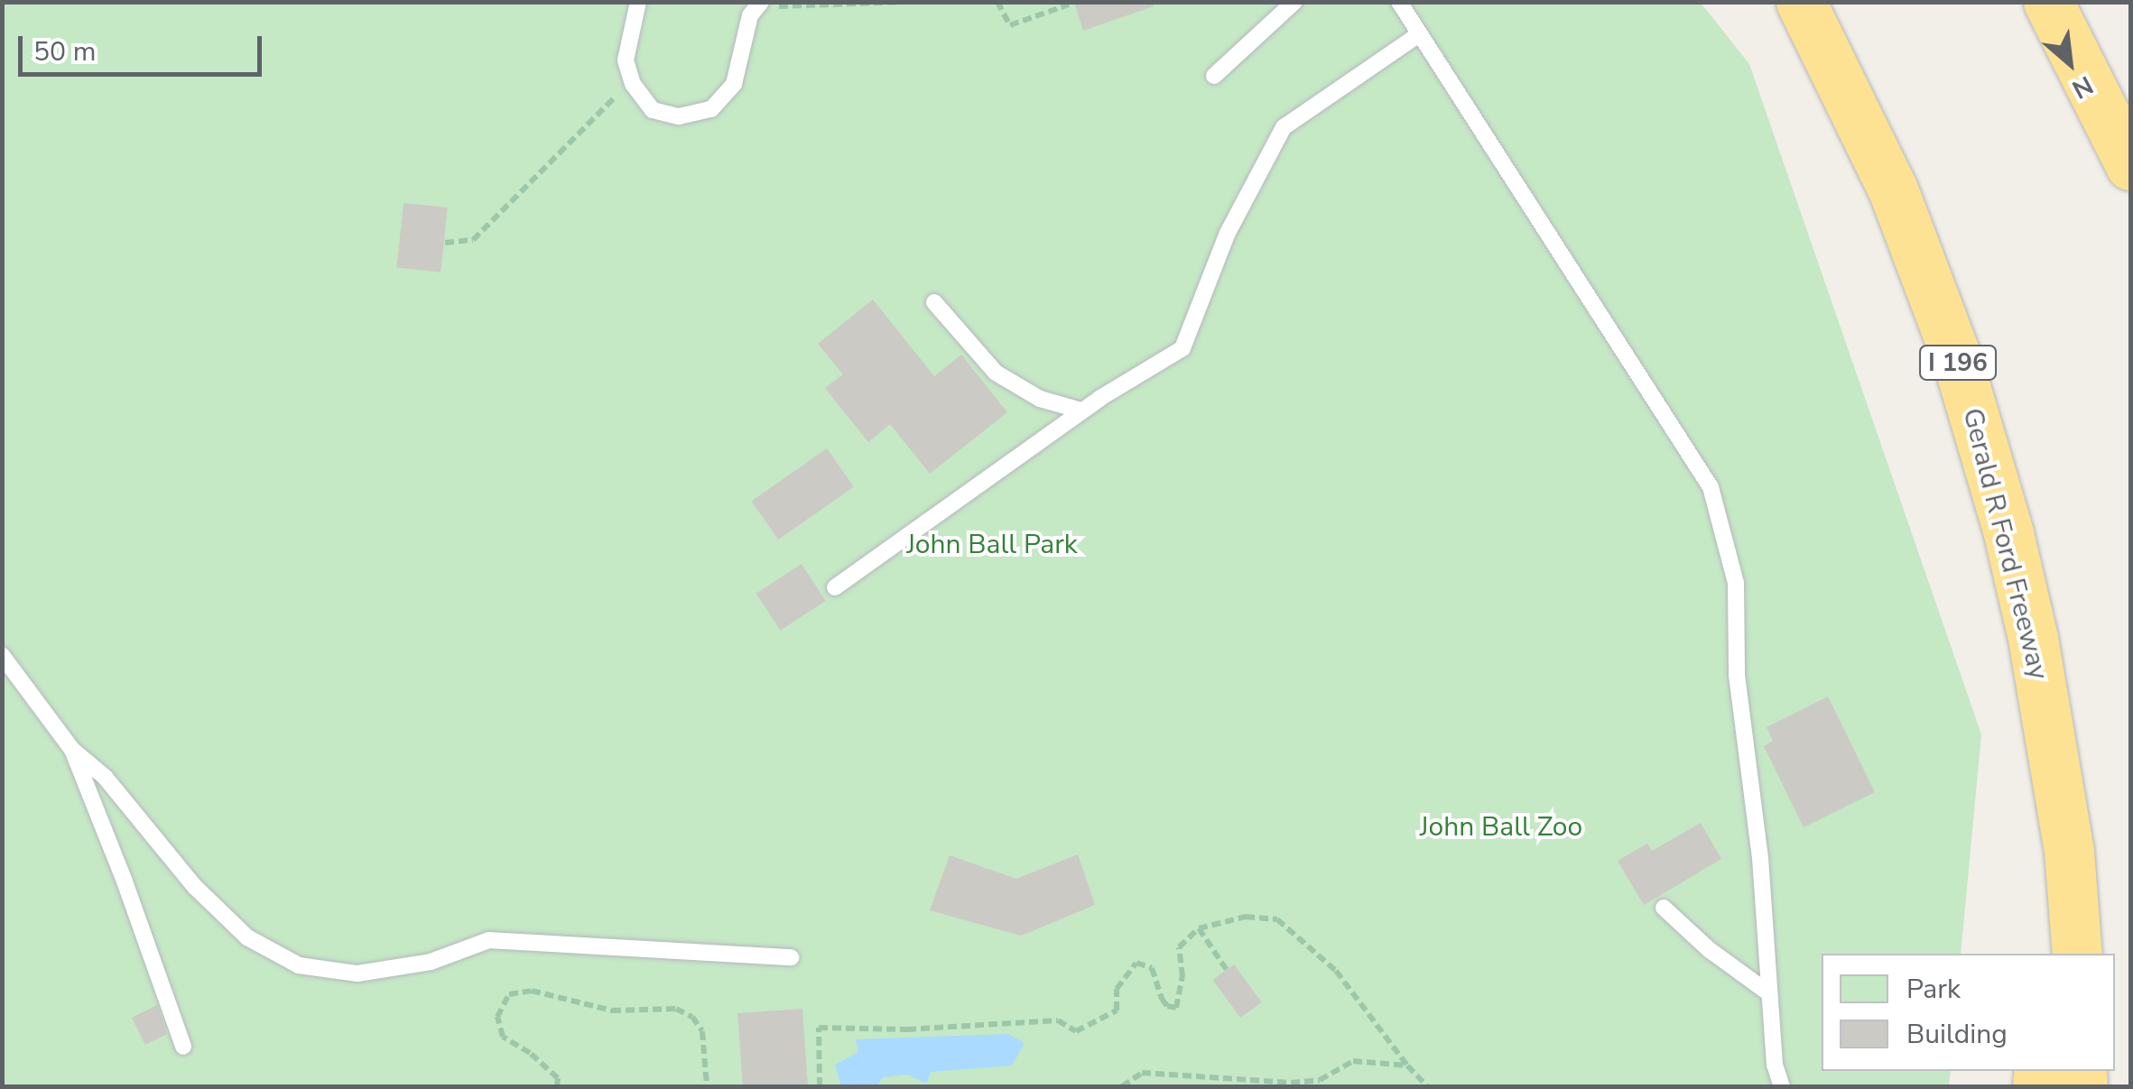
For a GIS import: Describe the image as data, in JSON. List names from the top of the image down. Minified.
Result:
{"streets":{"highway":["I 196","Gerald R Ford Freeway"]},"parks":["John Ball Park","John Ball Zoo"],"legend":["Park","Building"],"scale_bar":"50 m","north":"bottom right"}
